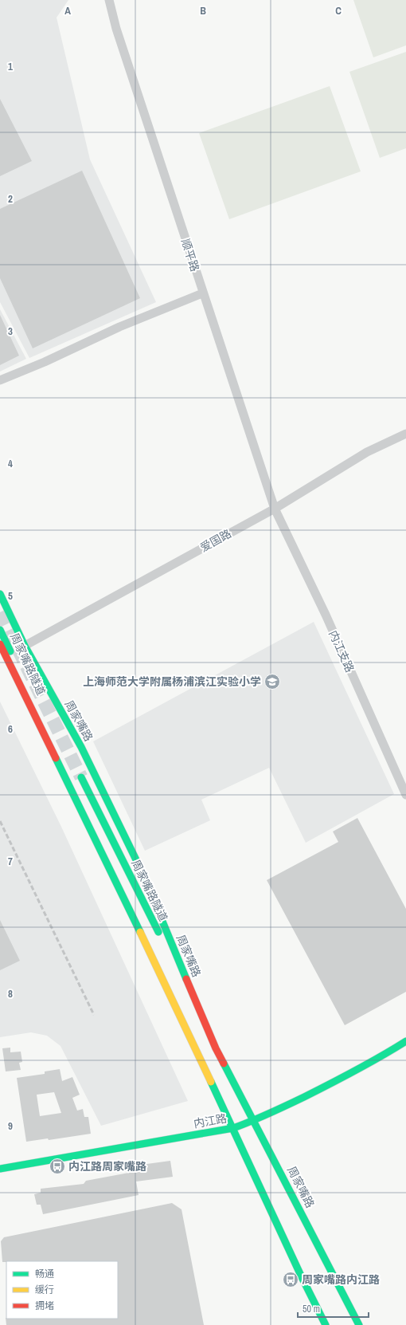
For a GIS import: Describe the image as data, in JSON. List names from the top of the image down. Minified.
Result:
{"streets":{"main road":["周家嘴路隧道","周家嘴路","内江路"],"street":["顺平路","爱国路","内江支路"]},"crossings":[["顺平路","爱国路"],["顺平路","内江支路"],["爱国路","内江支路"],["爱国路","周家嘴路"],["周家嘴路隧道","周家嘴路"],["周家嘴路","内江路"]],"places":{"school or university":["上海师范大学附属杨浦滨江实验小学"],"bus stop":["内江路周家嘴路","周家嘴路内江路"]},"legend":["畅通","缓行","拥堵"],"scale_bar":"50 m","grid":{"columns":["A","B","C"],"rows":["1","2","3","4","5","6","7","8","9"]}}
